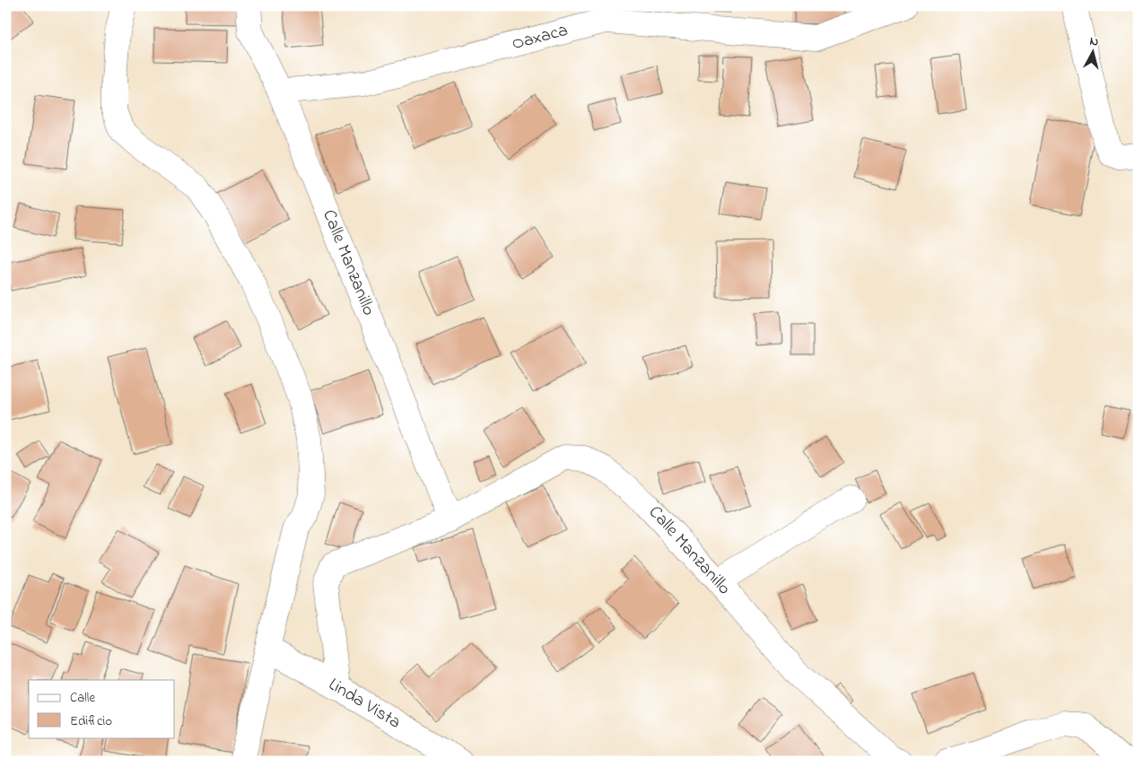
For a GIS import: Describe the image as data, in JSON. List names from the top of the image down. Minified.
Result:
{"streets":{"street":["Oaxaca","Calle Manzanillo","Linda Vista"]},"crossings":[["Oaxaca","Calle Manzanillo"],["Calle Manzanillo","Linda Vista"]],"legend":["Calle","Edificio"],"north":"top"}
